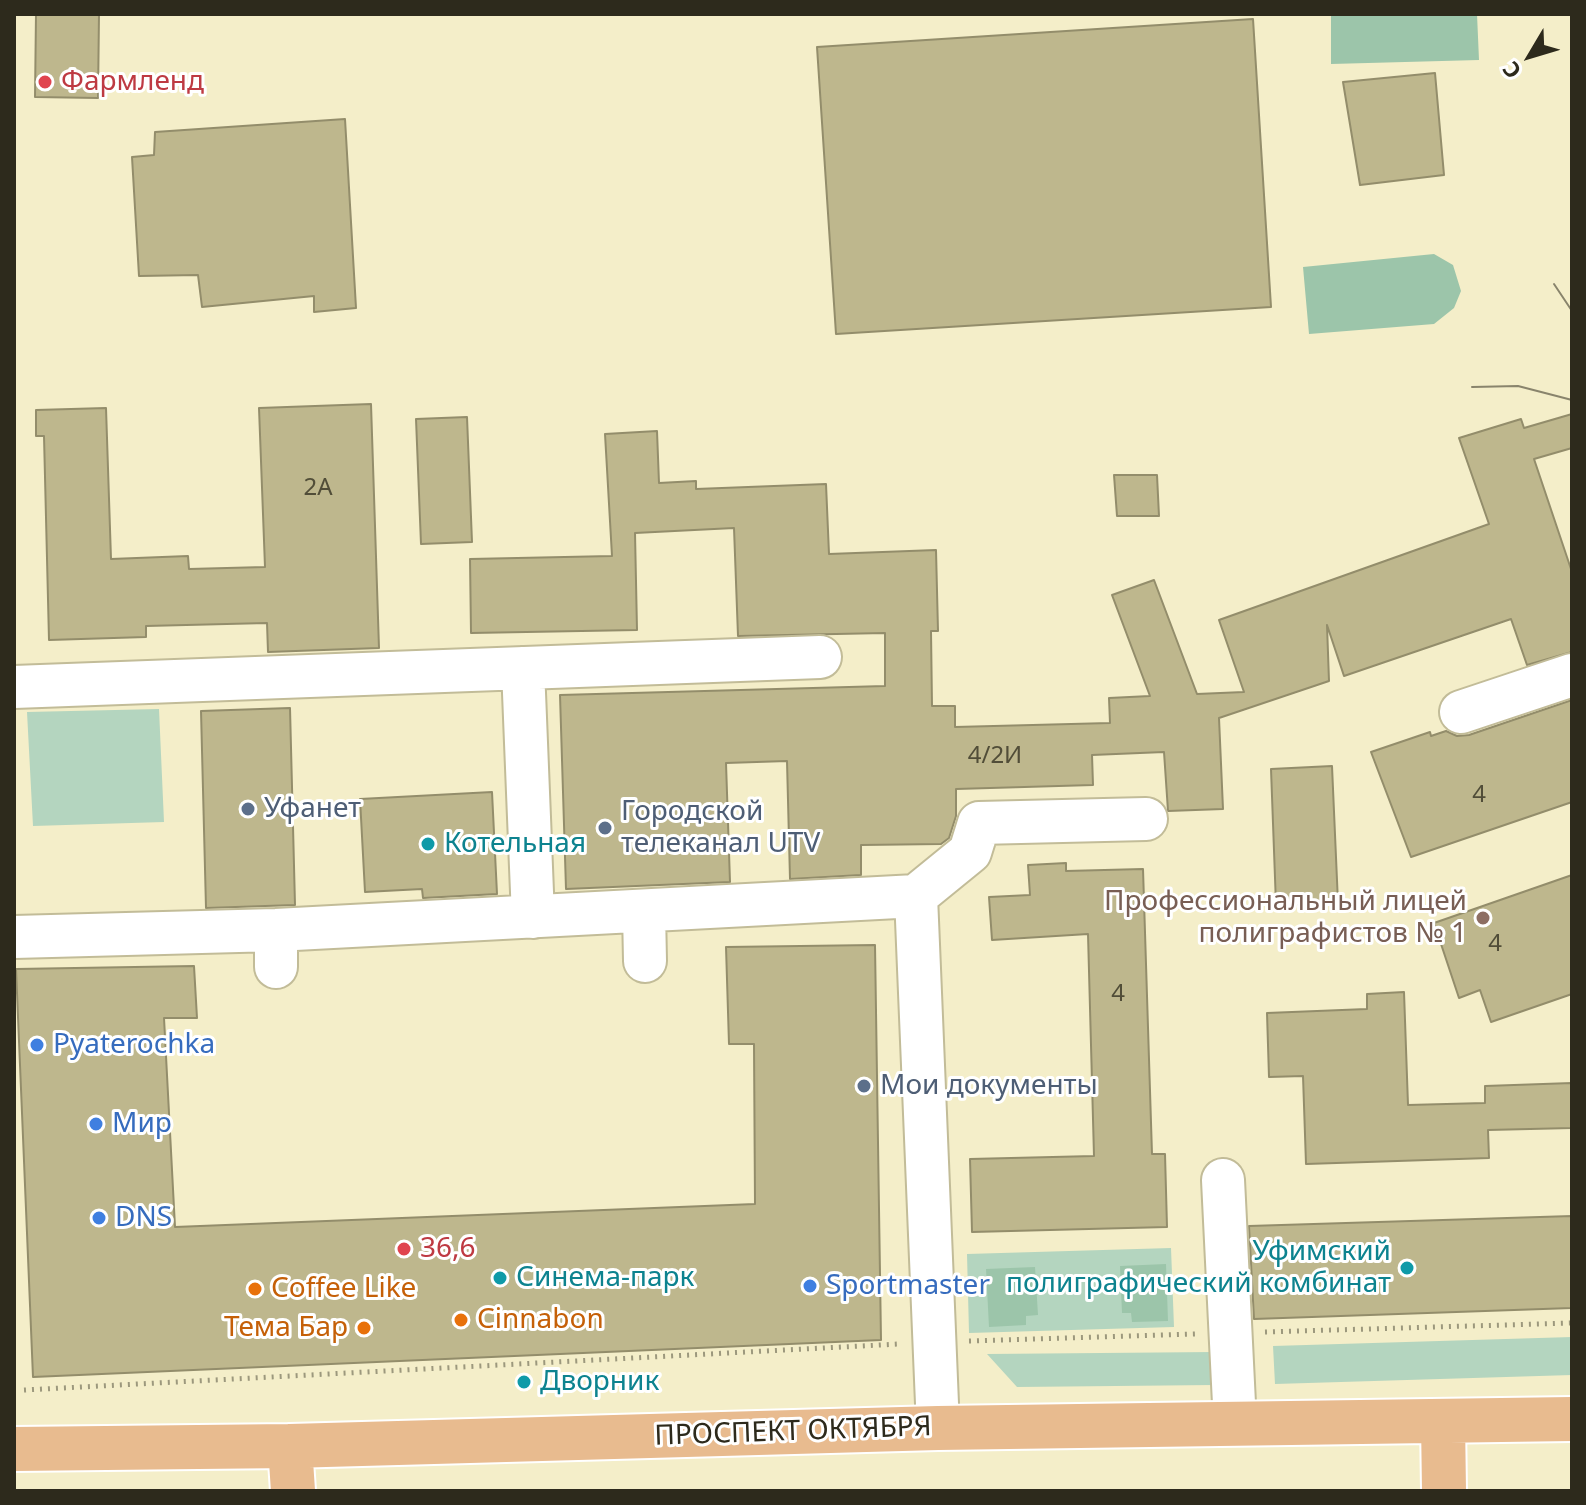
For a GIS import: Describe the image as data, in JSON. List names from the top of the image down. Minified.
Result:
{"streets":{"main road":["ПРОСПЕКТ ОКТЯБРЯ"]},"places":["Фармленд","Уфанет","Городской телеканал UTV","Котельная","Профессиональный лицей полиграфистов № 1","Pyaterochka","Мои документы","Мир","DNS","36,6","Уфимский полиграфический комбинат","Синема-парк","Sportmaster","Coffee Like","Cinnabon","Тема Бар","Дворник"],"house_numbers":["2А","4/2И","4","4","4"],"north":"bottom left"}
